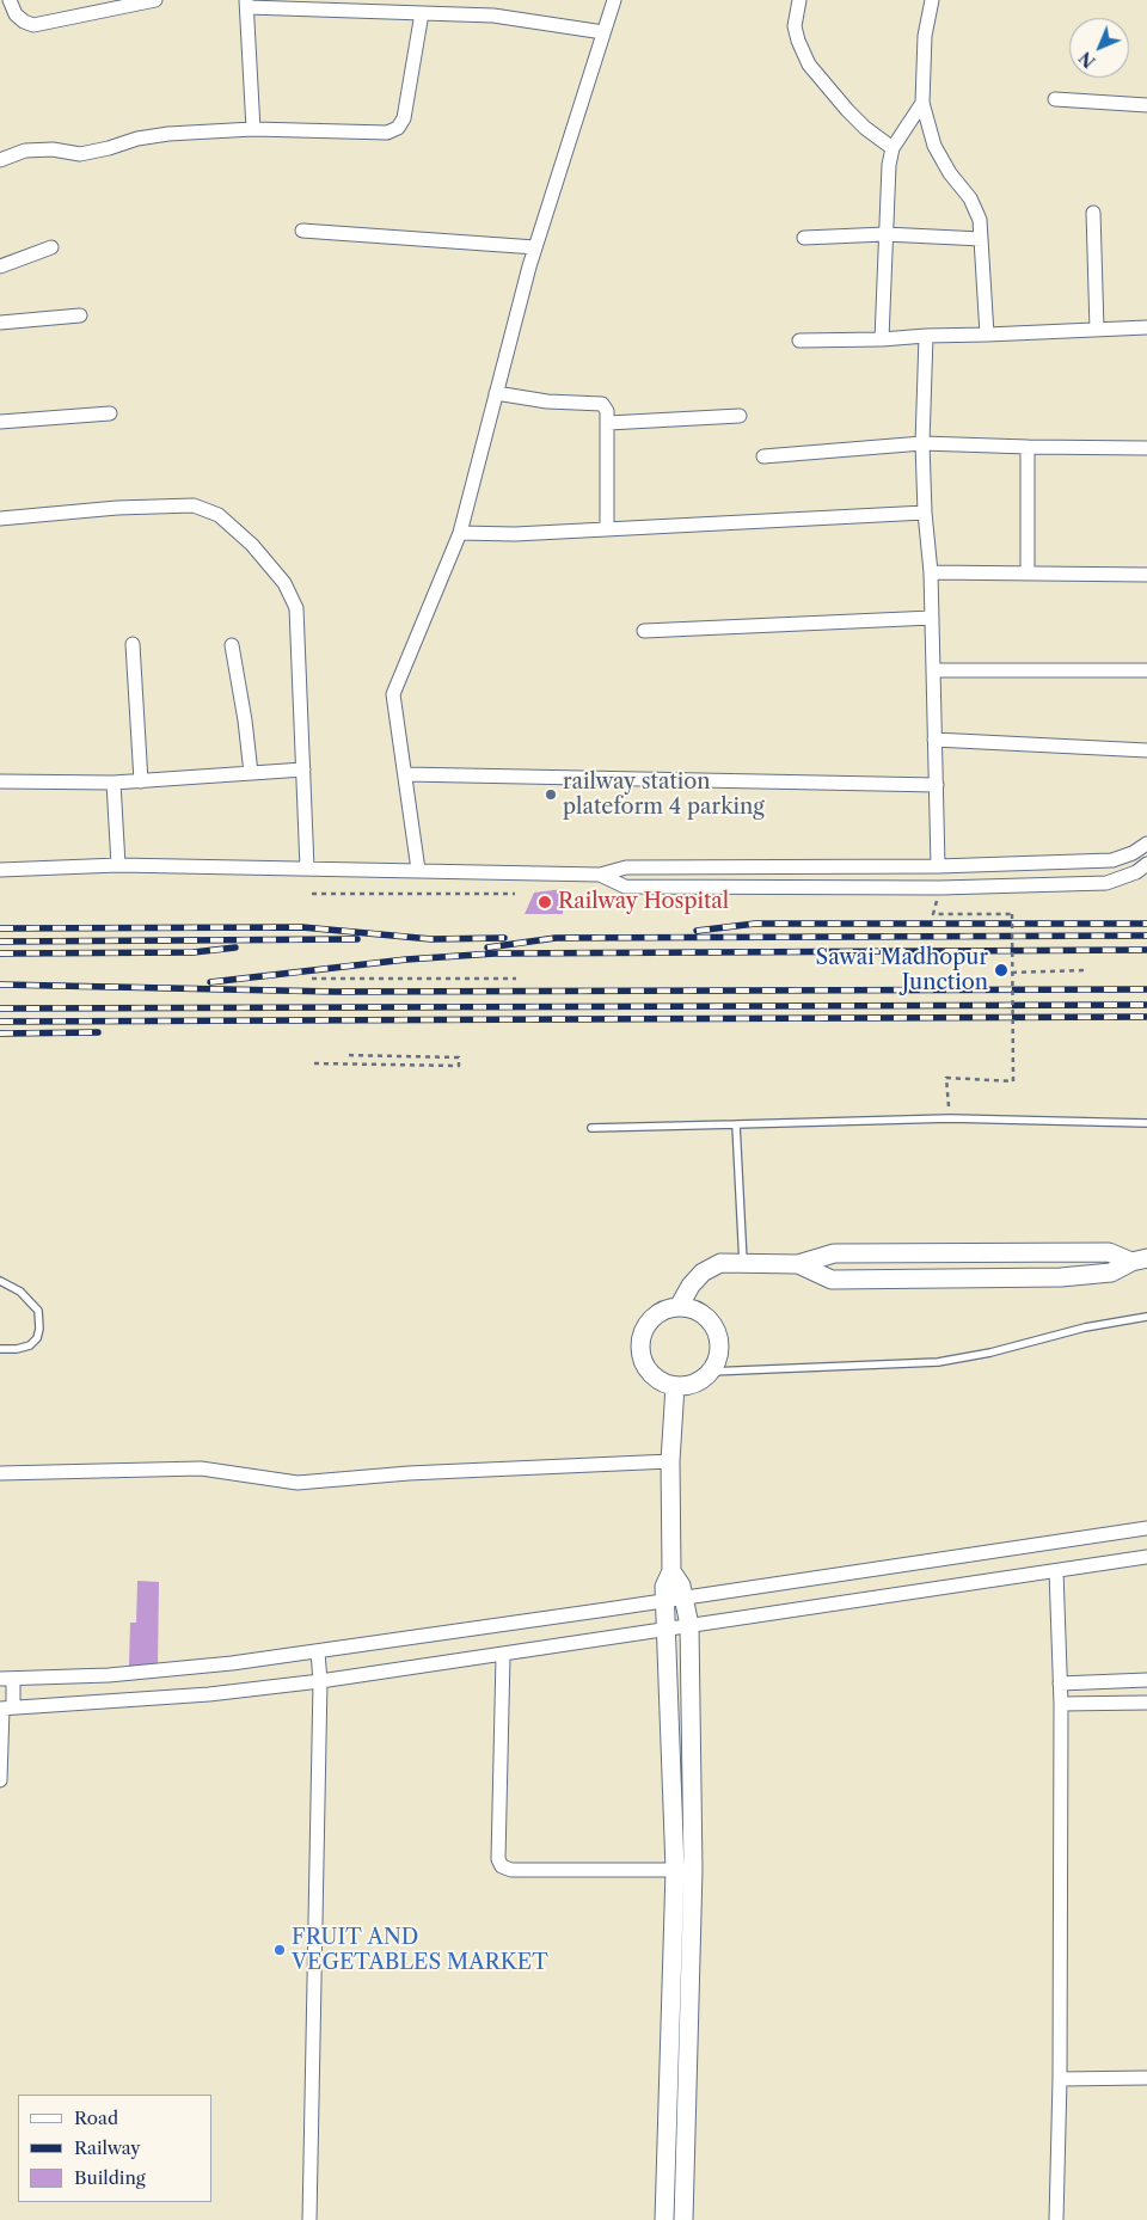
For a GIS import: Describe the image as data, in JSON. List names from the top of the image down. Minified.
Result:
{"places":["railway station plateform 4 parking","Railway Hospital","Sawai Madhopur Junction","FRUIT AND VEGETABLES MARKET"],"legend":["Road","Railway","Building"],"north":"bottom left"}
